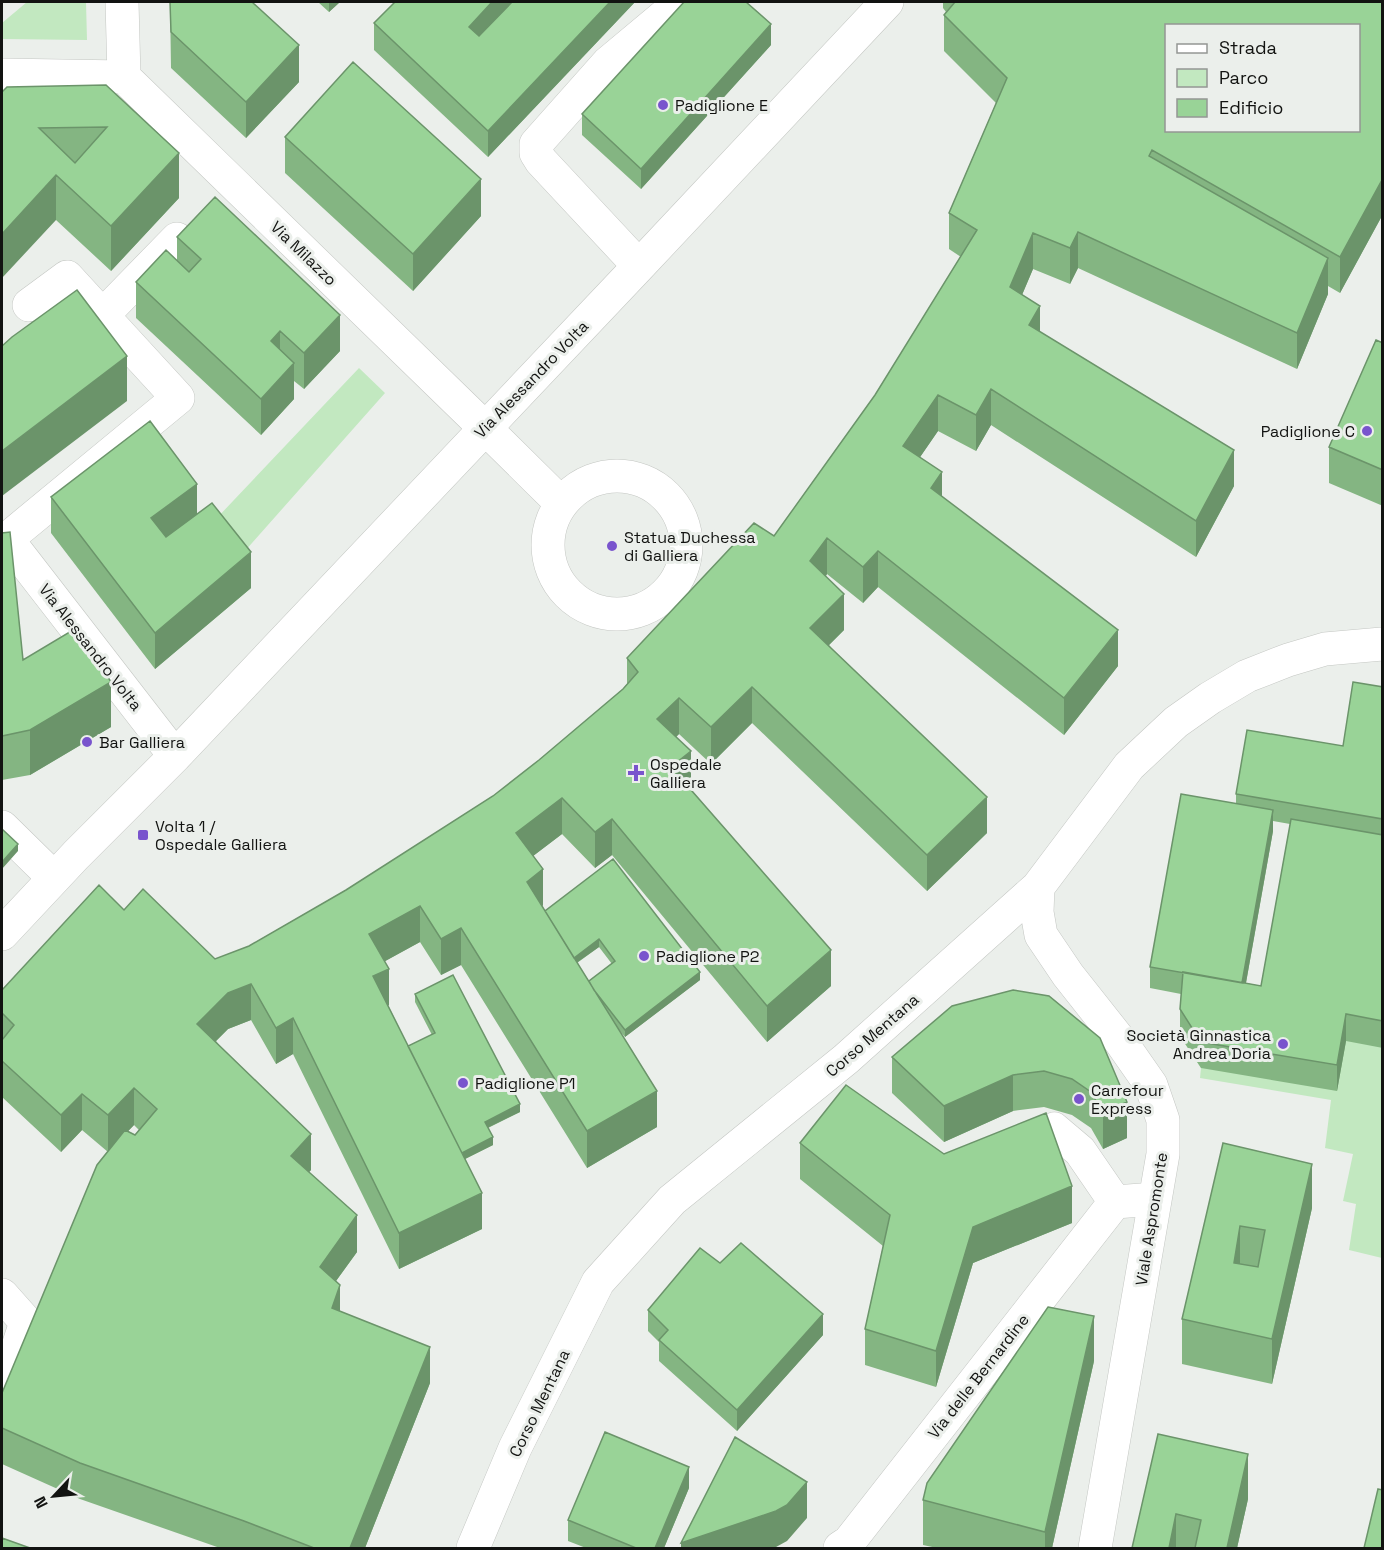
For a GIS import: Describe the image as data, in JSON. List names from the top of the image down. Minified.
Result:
{"streets":{"street":["Via Milazzo","Via Alessandro Volta","Corso Mentana","Viale Aspromonte","Via delle Bernardine"]},"crossings":[["Via Milazzo","Via Alessandro Volta"],["Corso Mentana","Viale Aspromonte"]],"places":{"other":["Padiglione E","Padiglione C","Statua Duchessa di Galliera","Bar Galliera","Padiglione P2","Società Ginnastica Andrea Doria","Padiglione P1","Carrefour Express"],"health":["Ospedale Galliera"],"transit":["Volta 1 / Ospedale Galliera"]},"legend":["Strada","Parco","Edificio"],"north":"bottom left"}
